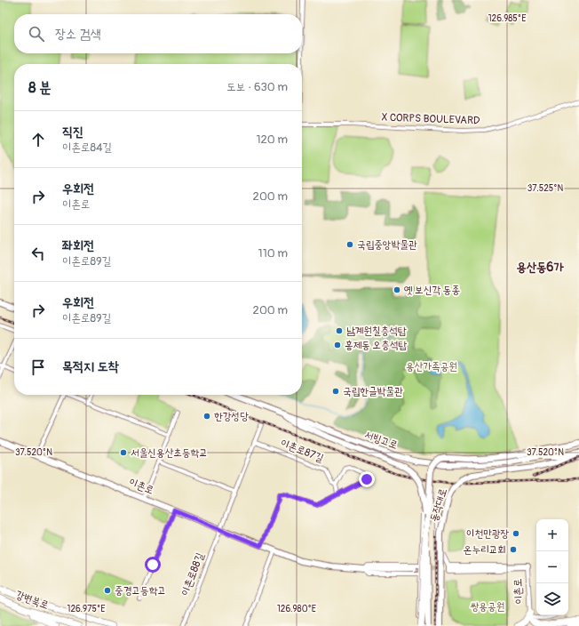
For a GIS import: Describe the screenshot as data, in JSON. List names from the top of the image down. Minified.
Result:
{"streets":{"highway":["강변북로"],"main road":["서빙고로","이촌로","동작대로"],"street":["X CORPS BOULEVARD","이촌로87길","이촌로88길"]},"crossings":[["이촌로","이촌로88길"]],"districts":["용산동6가"],"parks":["용산가족공원","쌍용공원"],"places":["국립중앙박물관","옛 보신각 동종","남계원칠층석탑","홍제동 오층석탑","국립한글박물관","한강성당","서울신용산초등학교","이천만광장","온누리교회","중경고등학고"],"page":{"search":"장소 검색","heading":["8 분","도보 · 630 m"],"list":[["직진","이촌로84길","120 m"],["우회전","이촌로","200 m"],["좌회전","이촌로89길","110 m"],["우회전","이촌로89길","200 m"],"목적지 도착"],"map_buttons":["+","−"]},"coordinates":["126.985°E","37.525°N","37.520°N","126.975°E","126.980°E"]}
